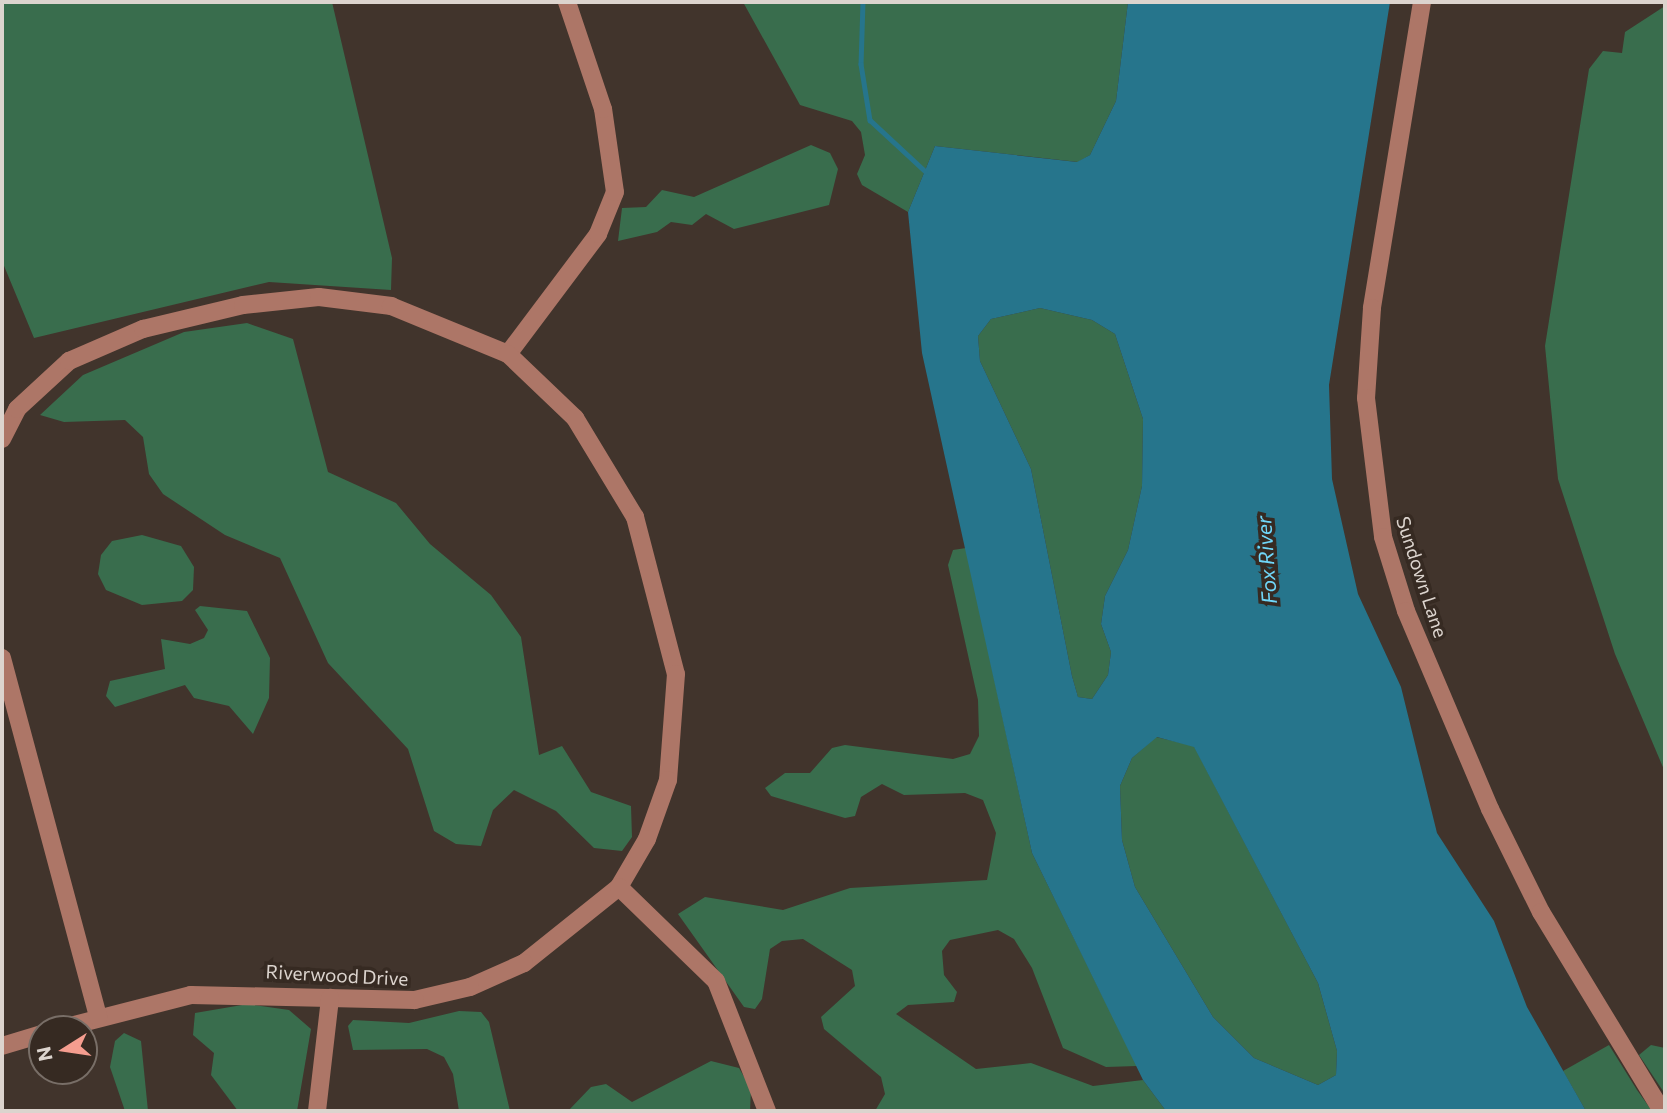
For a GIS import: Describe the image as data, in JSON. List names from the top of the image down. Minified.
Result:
{"streets":{"street":["Sundown Lane","Riverwood Drive"]},"water":["Fox River"],"north":"left"}
